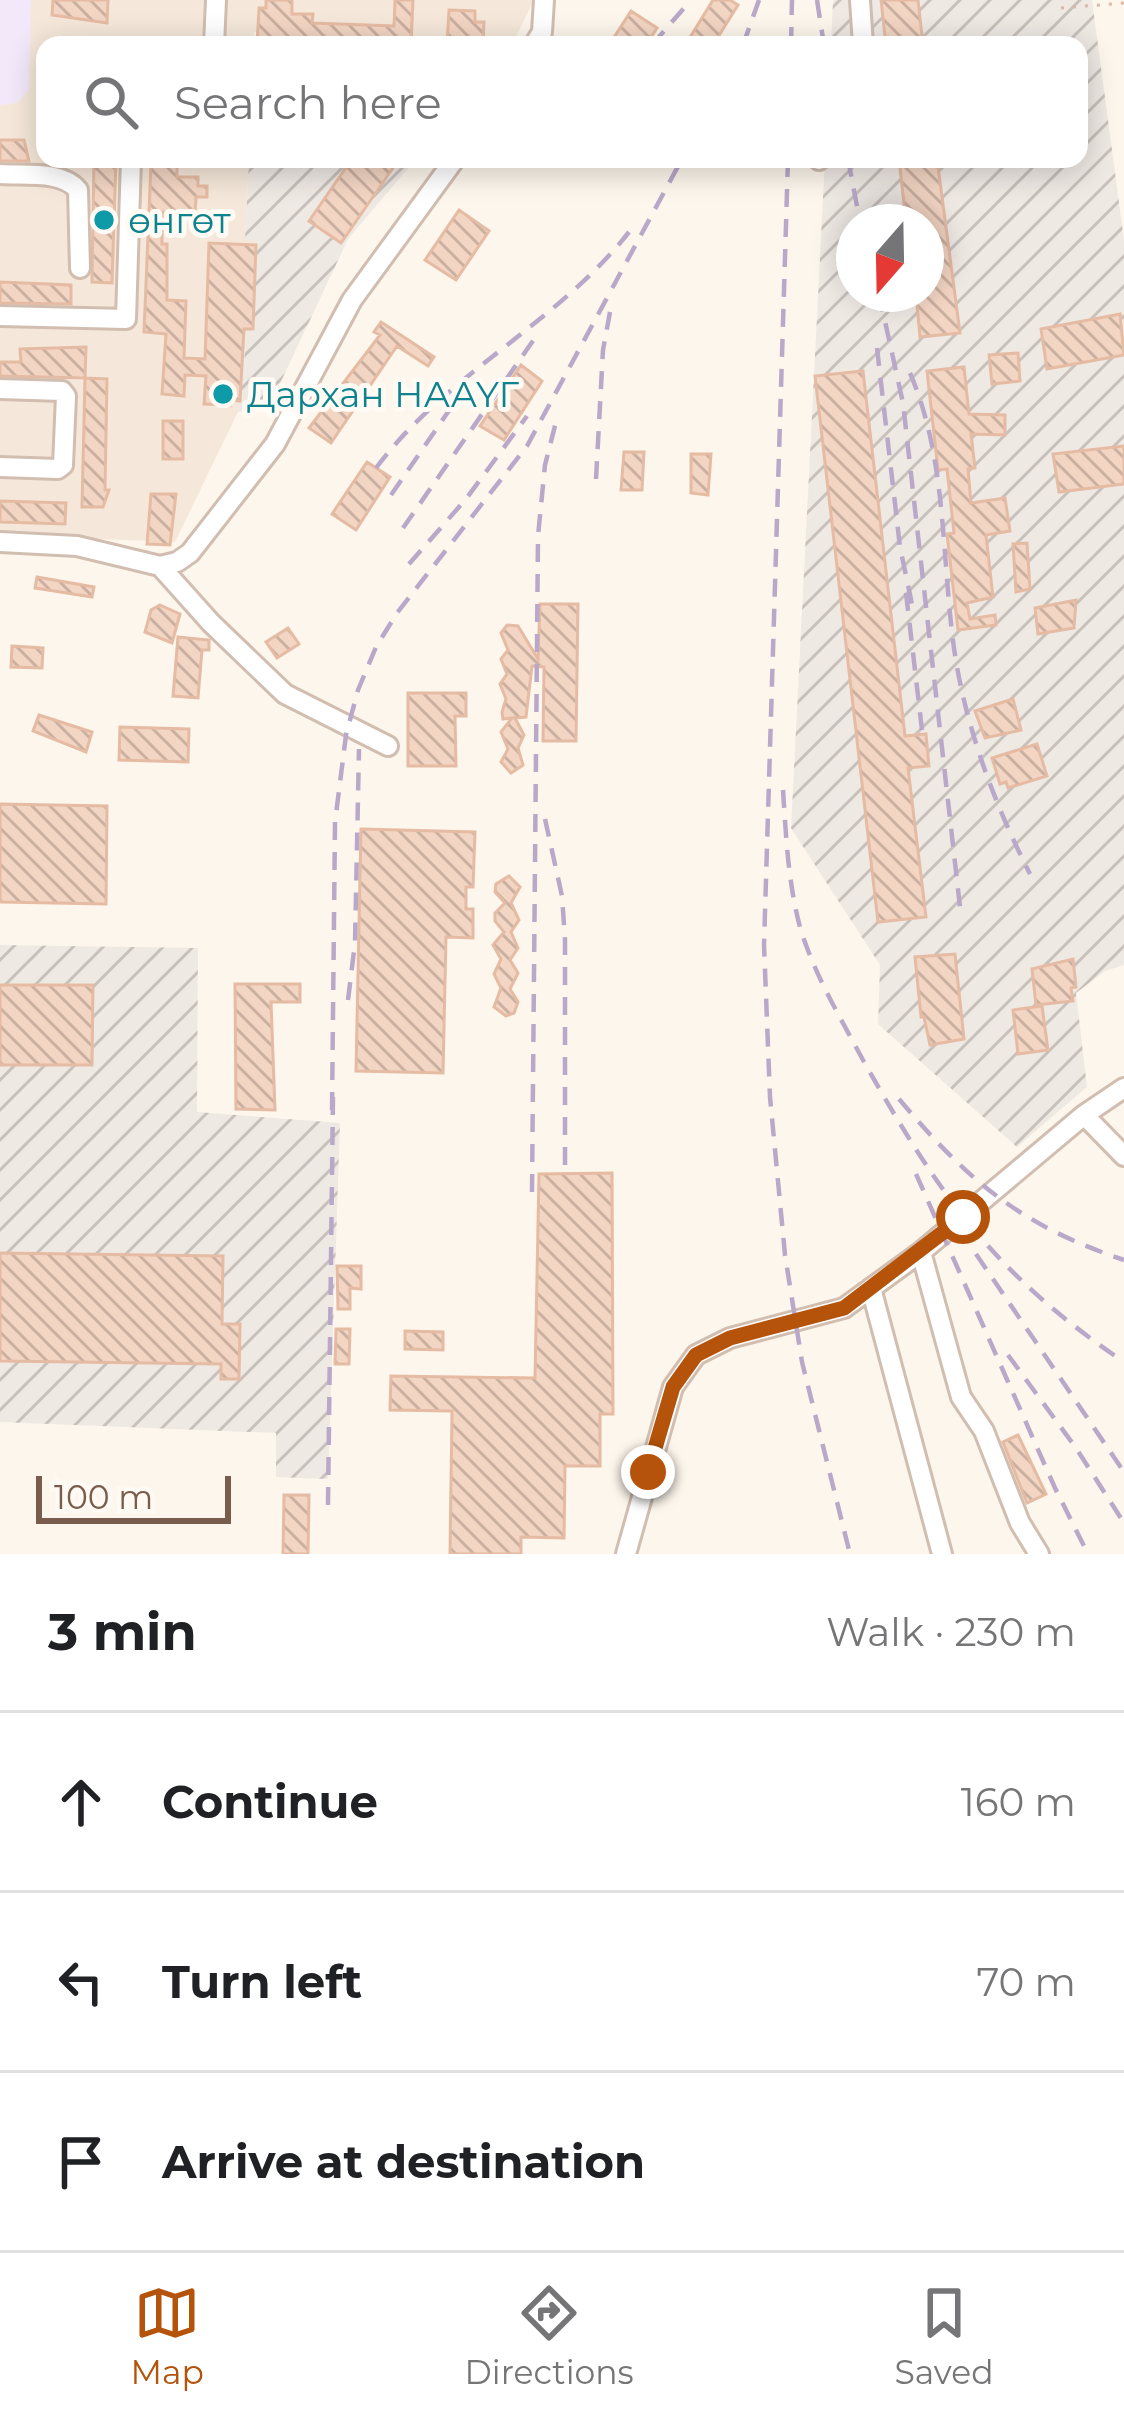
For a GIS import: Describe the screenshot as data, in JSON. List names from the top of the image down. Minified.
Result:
{"places":["өнгөт","Дархан НААҮГ"],"scale_bar":"100 m","north":"bottom","page":{"search":"Search here","scale":"100 m","heading":["3 min","Walk · 230 m"],"list":[["Continue","160 m"],["Turn left","70 m"],"Arrive at destination"],"nav":["Map","Directions","Saved"]}}
